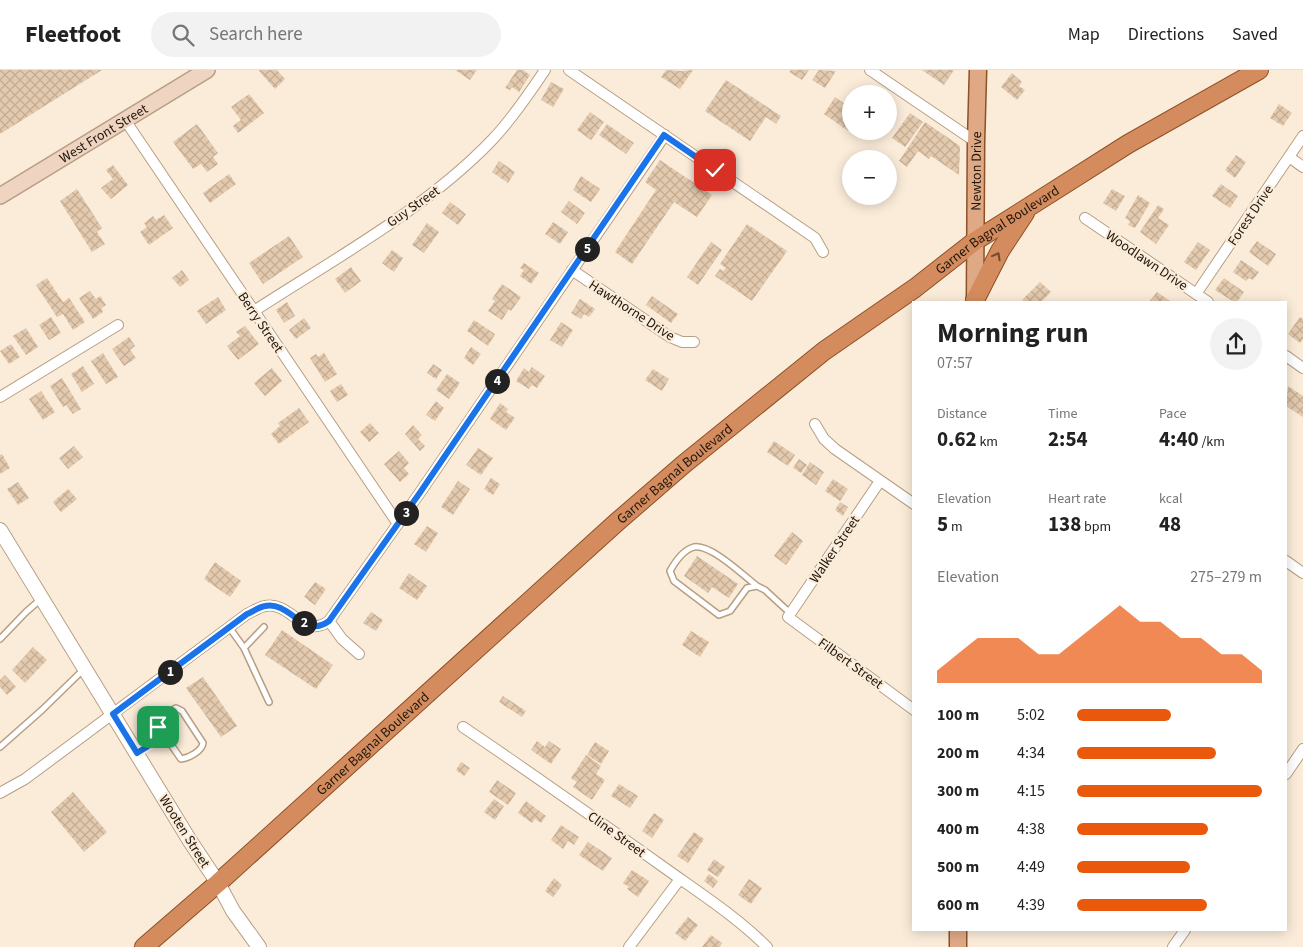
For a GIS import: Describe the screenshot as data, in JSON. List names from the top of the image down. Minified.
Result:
{"streets":{"highway":["Garner Bagnal Boulevard"],"main road":["West Front Street","Newton Drive"],"street":["Guy Street","Forest Drive","Woodlawn Drive","Hawthorne Drive","Berry Street","Walker Street","Filbert Street","Wooten Street","Cline Street"]},"crossings":[["West Front Street","Berry Street"],["Newton Drive","Garner Bagnal Boulevard"],["Guy Street","Berry Street"],["Forest Drive","Woodlawn Drive"],["Garner Bagnal Boulevard","Wooten Street"],["Walker Street","Filbert Street"]],"page":{"header":"Fleetfoot","search":"Search here","nav":["Map","Directions","Saved"],"map_buttons":["+","−"],"pins":["5","4","3","2","1"],"heading":["Morning run","07:57"],"stats":[["Distance","0.62 km"],["Time","2:54"],["Pace","4:40 /km"],["Elevation","5 m"],["Heart rate","138 bpm"],["kcal","48"]],"chart":["Elevation","275–279 m"],"list":[{"name":"100 m","note":"5:02"},{"name":"200 m","note":"4:34"},{"name":"300 m","note":"4:15"},{"name":"400 m","note":"4:38"},{"name":"500 m","note":"4:49"},{"name":"600 m","note":"4:39"}]}}
